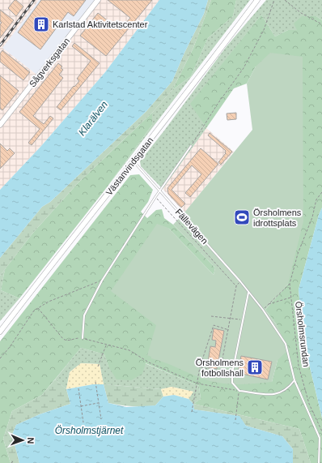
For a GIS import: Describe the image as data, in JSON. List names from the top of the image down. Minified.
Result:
{"streets":{"street":["Sågverksgatan","Västanvindsgatan"],"lane":["Fällevägen"],"path":["Örsholmsrundan"]},"crossings":[["Västanvindsgatan","Fällevägen"]],"water":["Klarälven","Örsholmstjärnet"],"places":{"building":["Karlstad Aktivitetscenter","Örsholmens fotbollshall"],"sports":["Örsholmens idrottsplats"]},"north":"right"}
